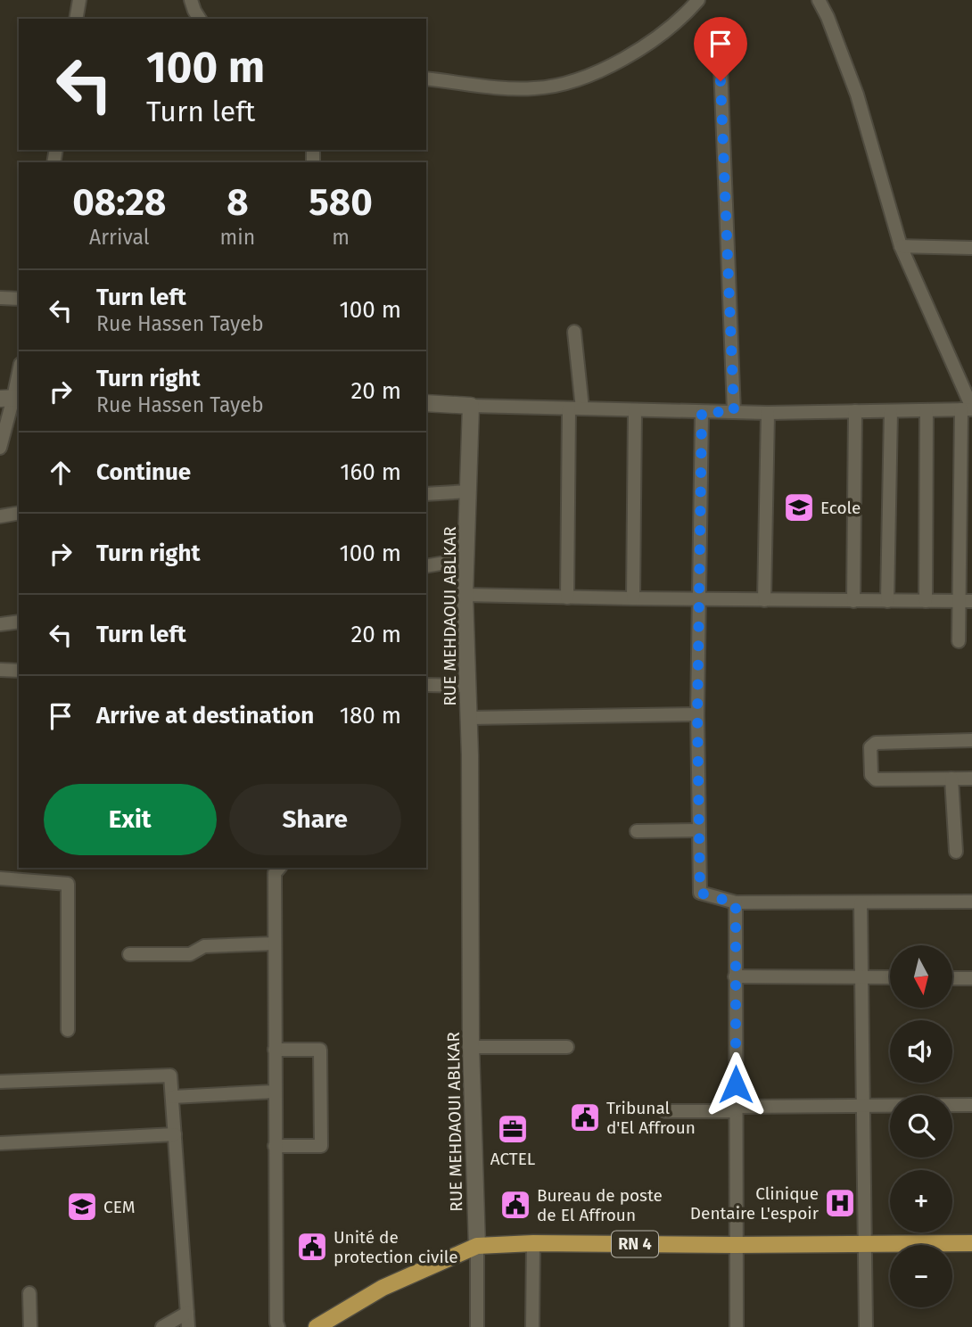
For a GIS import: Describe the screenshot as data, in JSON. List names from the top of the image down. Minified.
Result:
{"streets":{"main road":["RN 4"],"street":["RUE MEHDAOUI ABLKAR"]},"crossings":[["RUE MEHDAOUI ABLKAR","RN 4"]],"places":{"school or university":["Ecole","CEM"],"public building":["Tribunal d'El Affroun","Bureau de poste de El Affroun","Unité de protection civile"],"office":["ACTEL"],"hospital":["Clinique Dentaire L'espoir"]},"north":"bottom","page":{"turn":["100 m","Turn left"],"eta":["08:28","Arrival","8","min","580","m"],"list":[{"name":"Turn left","note":"Rue Hassen Tayeb","value":"100 m"},{"name":"Turn right","note":"Rue Hassen Tayeb","value":"20 m"},{"name":"Continue","value":"160 m"},{"name":"Turn right","value":"100 m"},{"name":"Turn left","value":"20 m"},{"name":"Arrive at destination","value":"180 m"}],"buttons":["Exit","Share"],"map_buttons":["+","−"]}}
